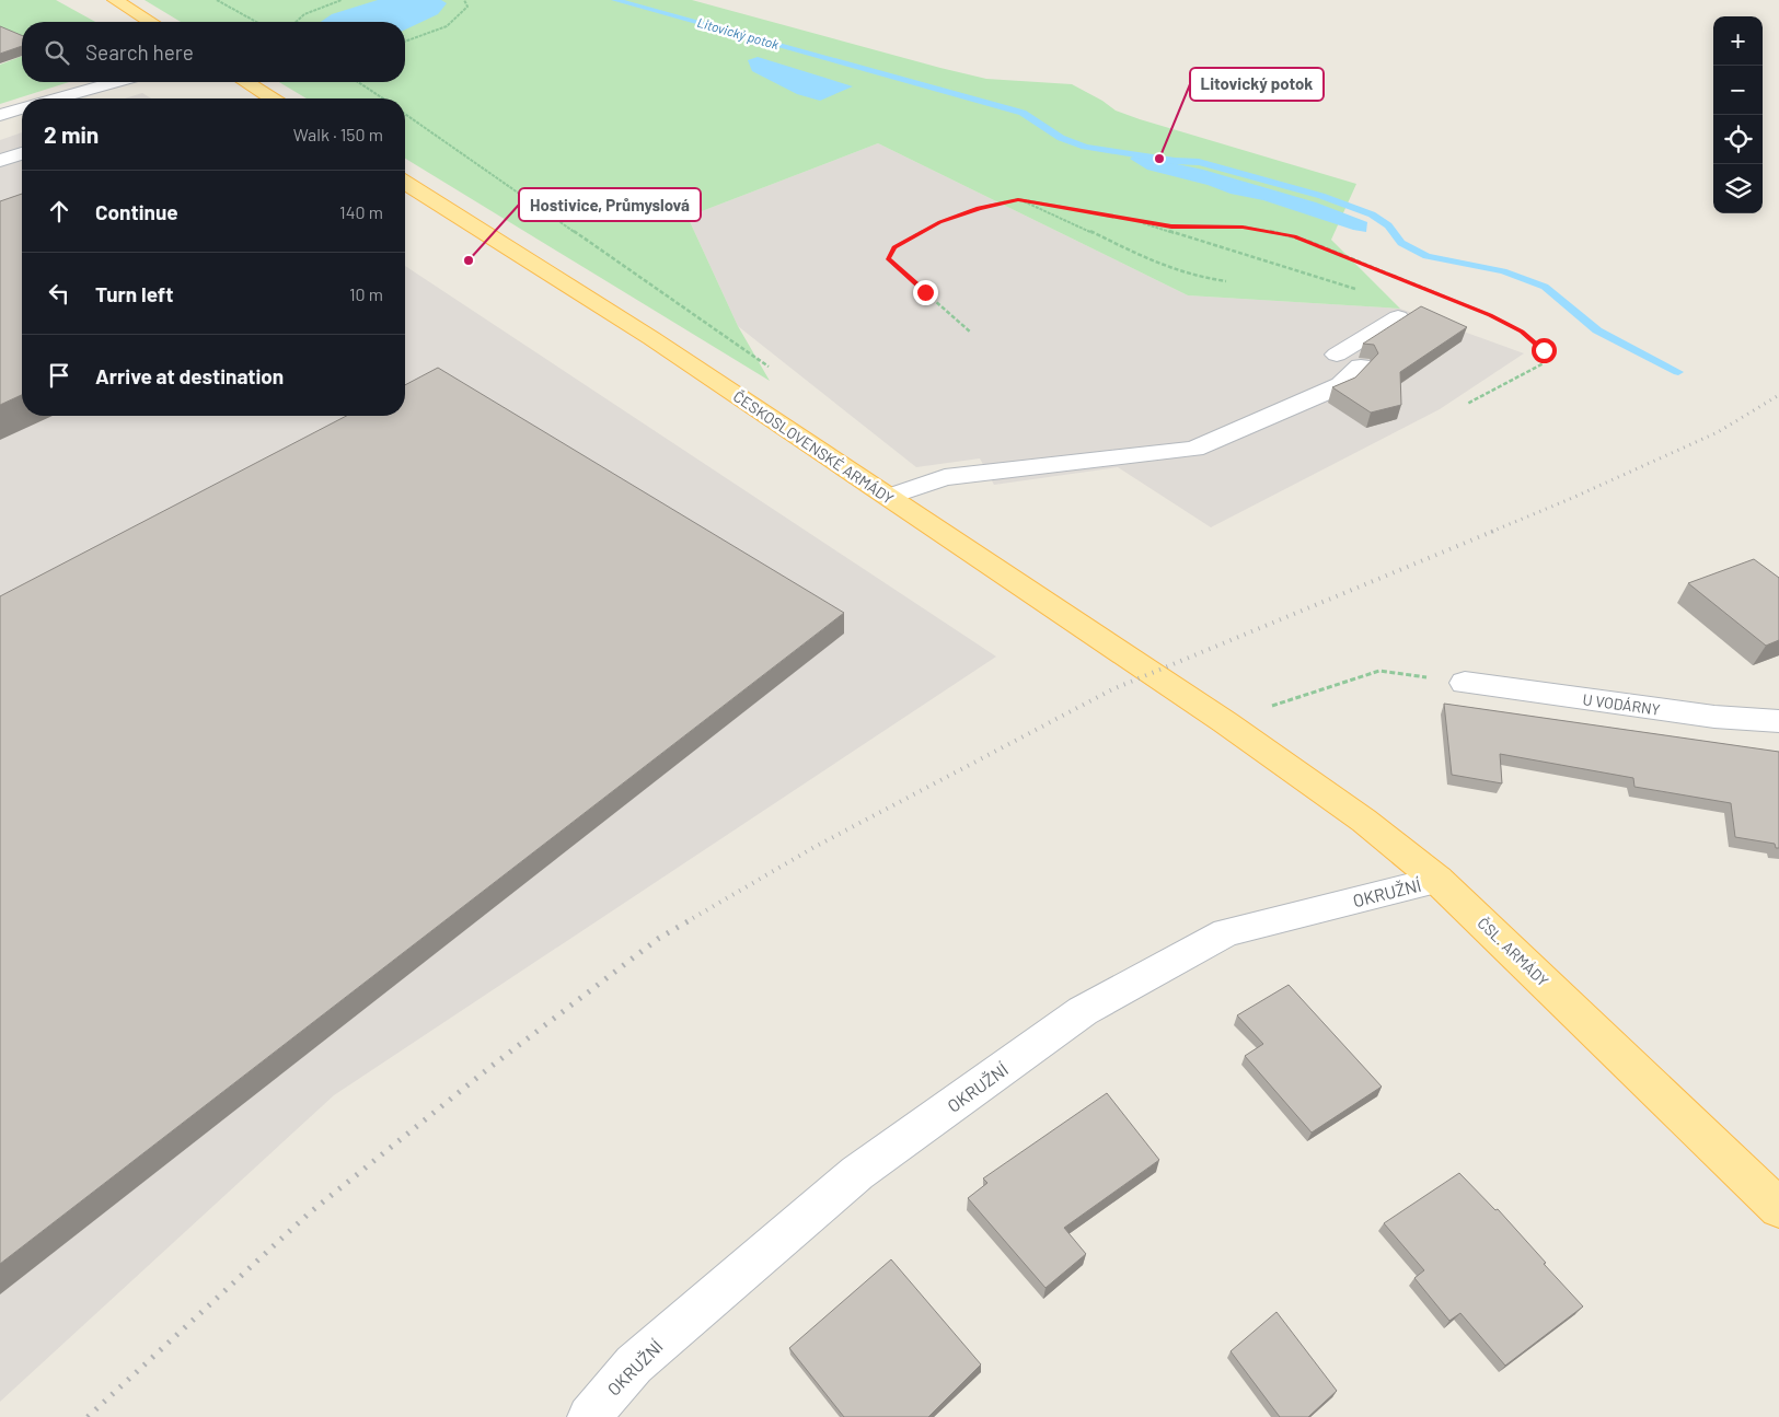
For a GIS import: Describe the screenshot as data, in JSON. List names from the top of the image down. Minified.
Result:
{"streets":{"main road":["ČESKOSLOVENSKÉ ARMÁDY","ČSL. ARMÁDY"],"street":["U VODÁRNY","OKRUŽNÍ"]},"crossings":[["ČESKOSLOVENSKÉ ARMÁDY","ČSL. ARMÁDY"],["OKRUŽNÍ","ČSL. ARMÁDY"]],"water":["Litovický potok"],"places":["Litovický potok","Hostivice, Průmyslová"],"page":{"map_buttons":["+","−"],"search":"Search here","heading":["2 min","Walk · 150 m"],"list":[["Continue","140 m"],["Turn left","10 m"],"Arrive at destination"]}}
